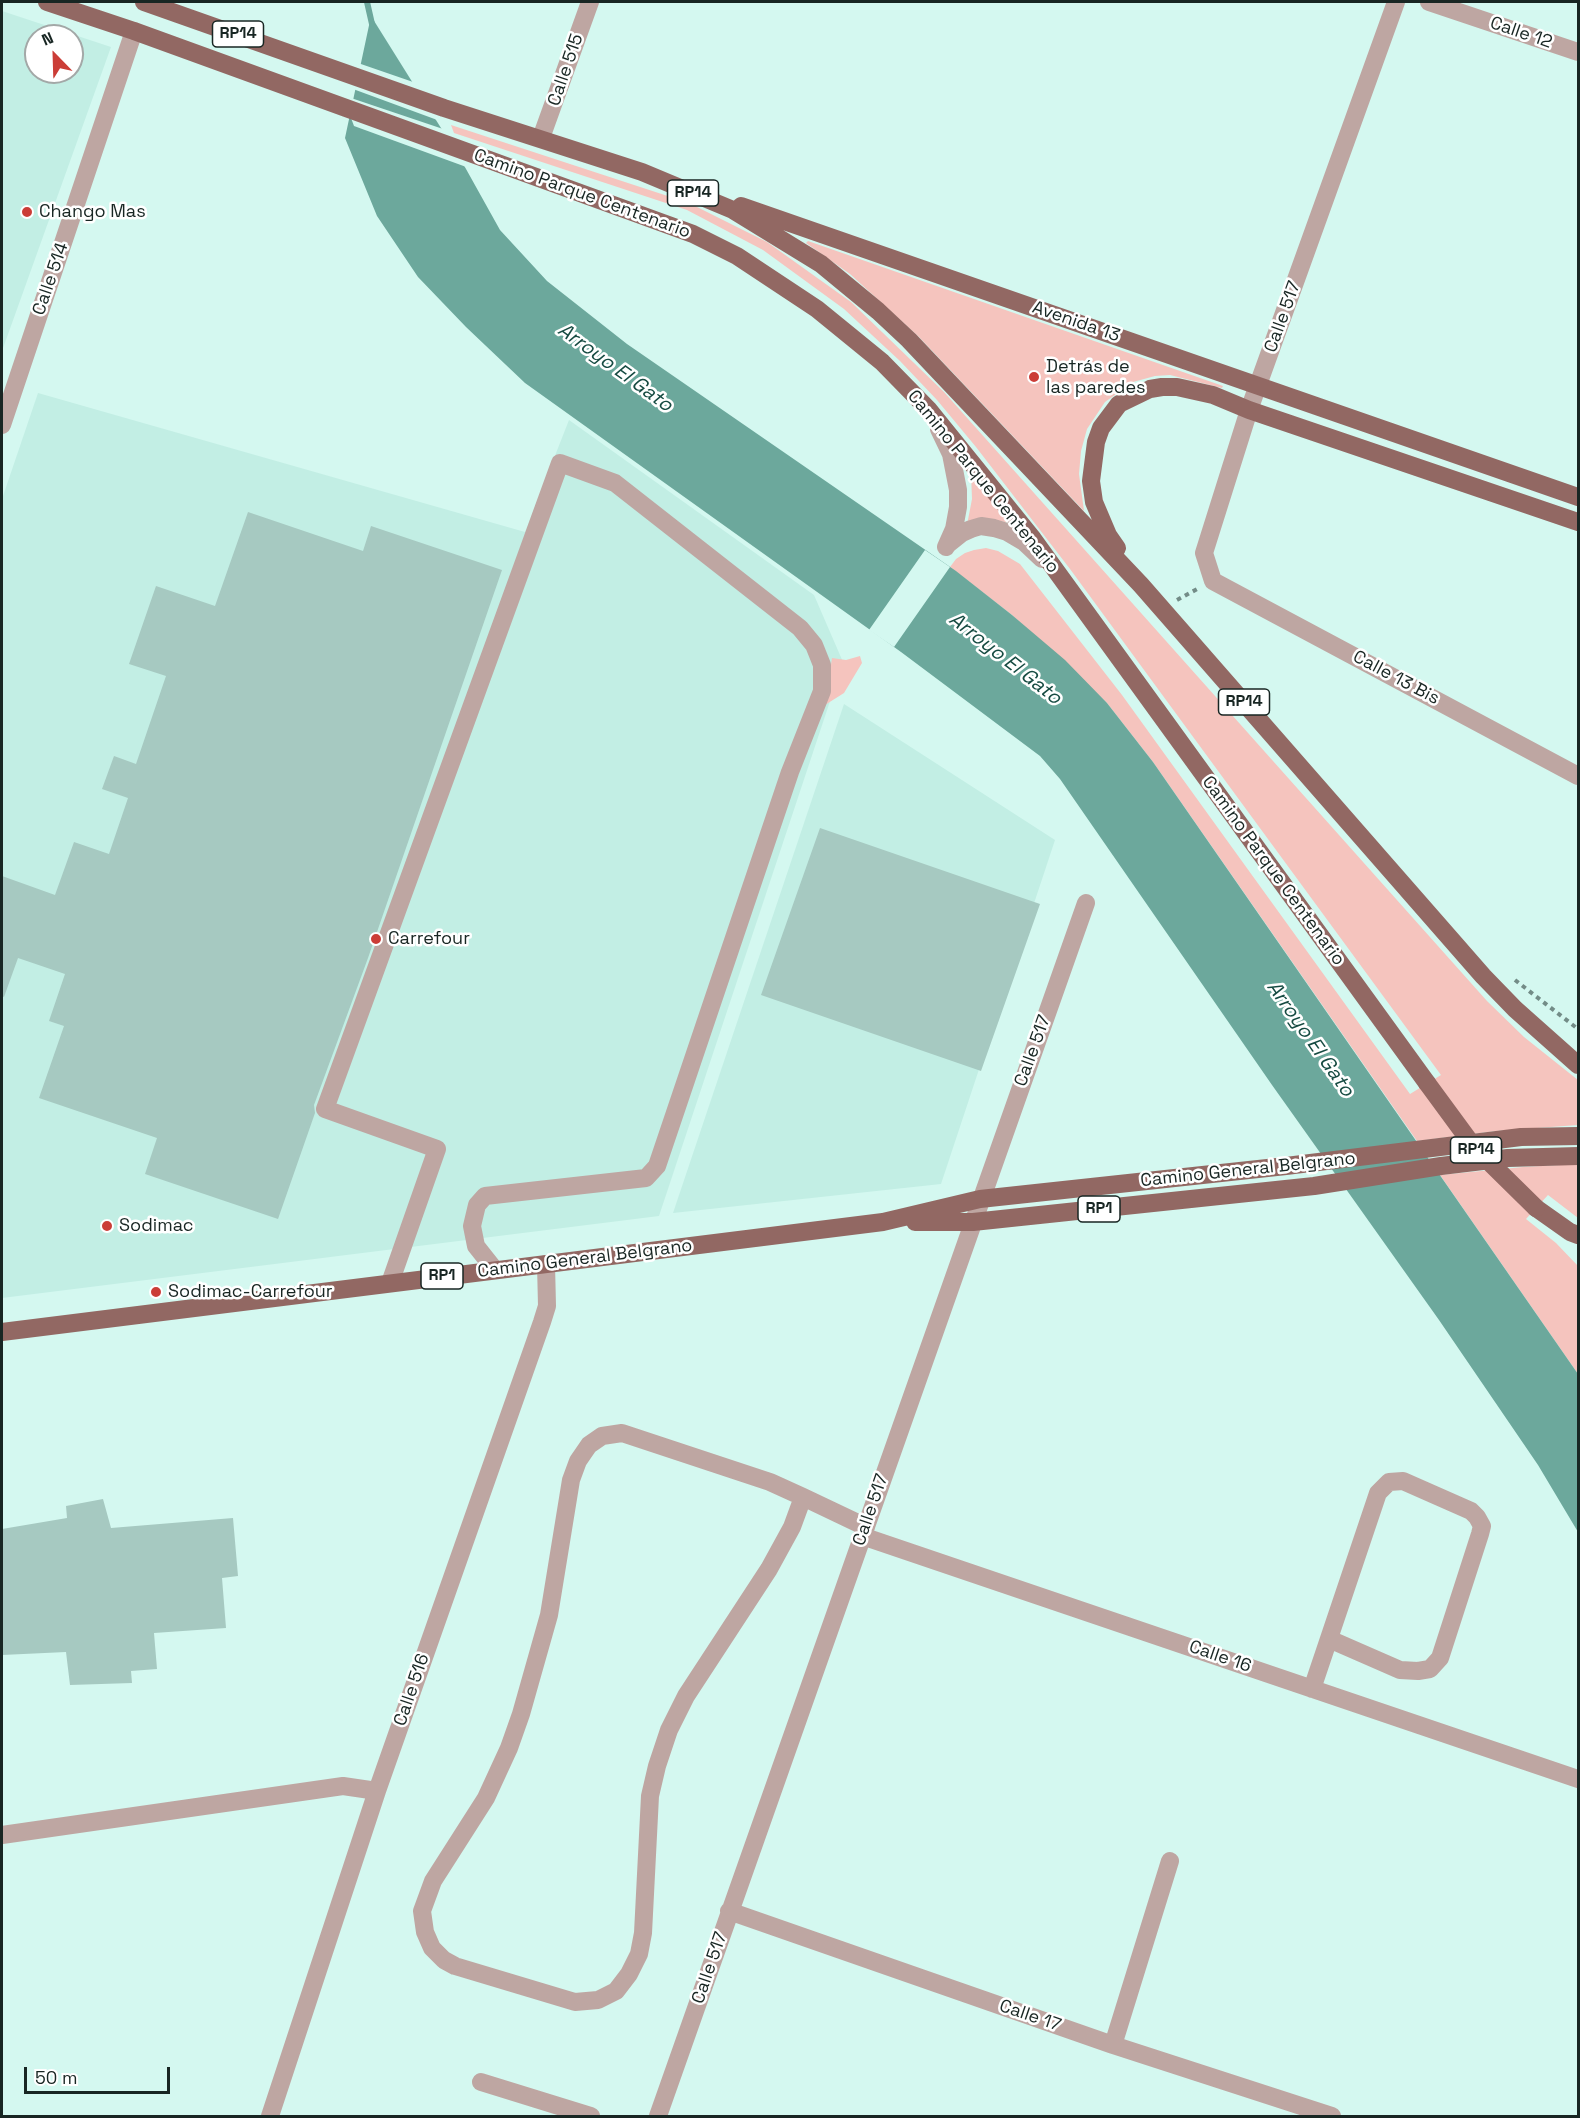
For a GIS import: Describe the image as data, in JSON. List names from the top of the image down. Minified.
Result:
{"streets":{"main road":["RP14","Camino Parque Centenario","Avenida 13","Camino General Belgrano","RP1"],"street":["Calle 12","Calle 515","Calle 514","Calle 517","Calle 13 Bis","Calle 16","Calle 516","Calle 17"]},"crossings":[["Calle 515","Camino Parque Centenario"],["Camino Parque Centenario","Calle 514"],["Camino Parque Centenario","Avenida 13"],["Calle 517","Avenida 13"],["Calle 517","Calle 13 Bis"],["Calle 517","Camino General Belgrano"],["Calle 517","Calle 16"],["Calle 517","Calle 17"],["Camino General Belgrano","Calle 516"]],"water":["Arroyo El Gato"],"places":["Chango Mas","Detrás de las paredes","Carrefour","Sodimac","Sodimac-Carrefour"],"scale_bar":"50 m","north":"top left"}
